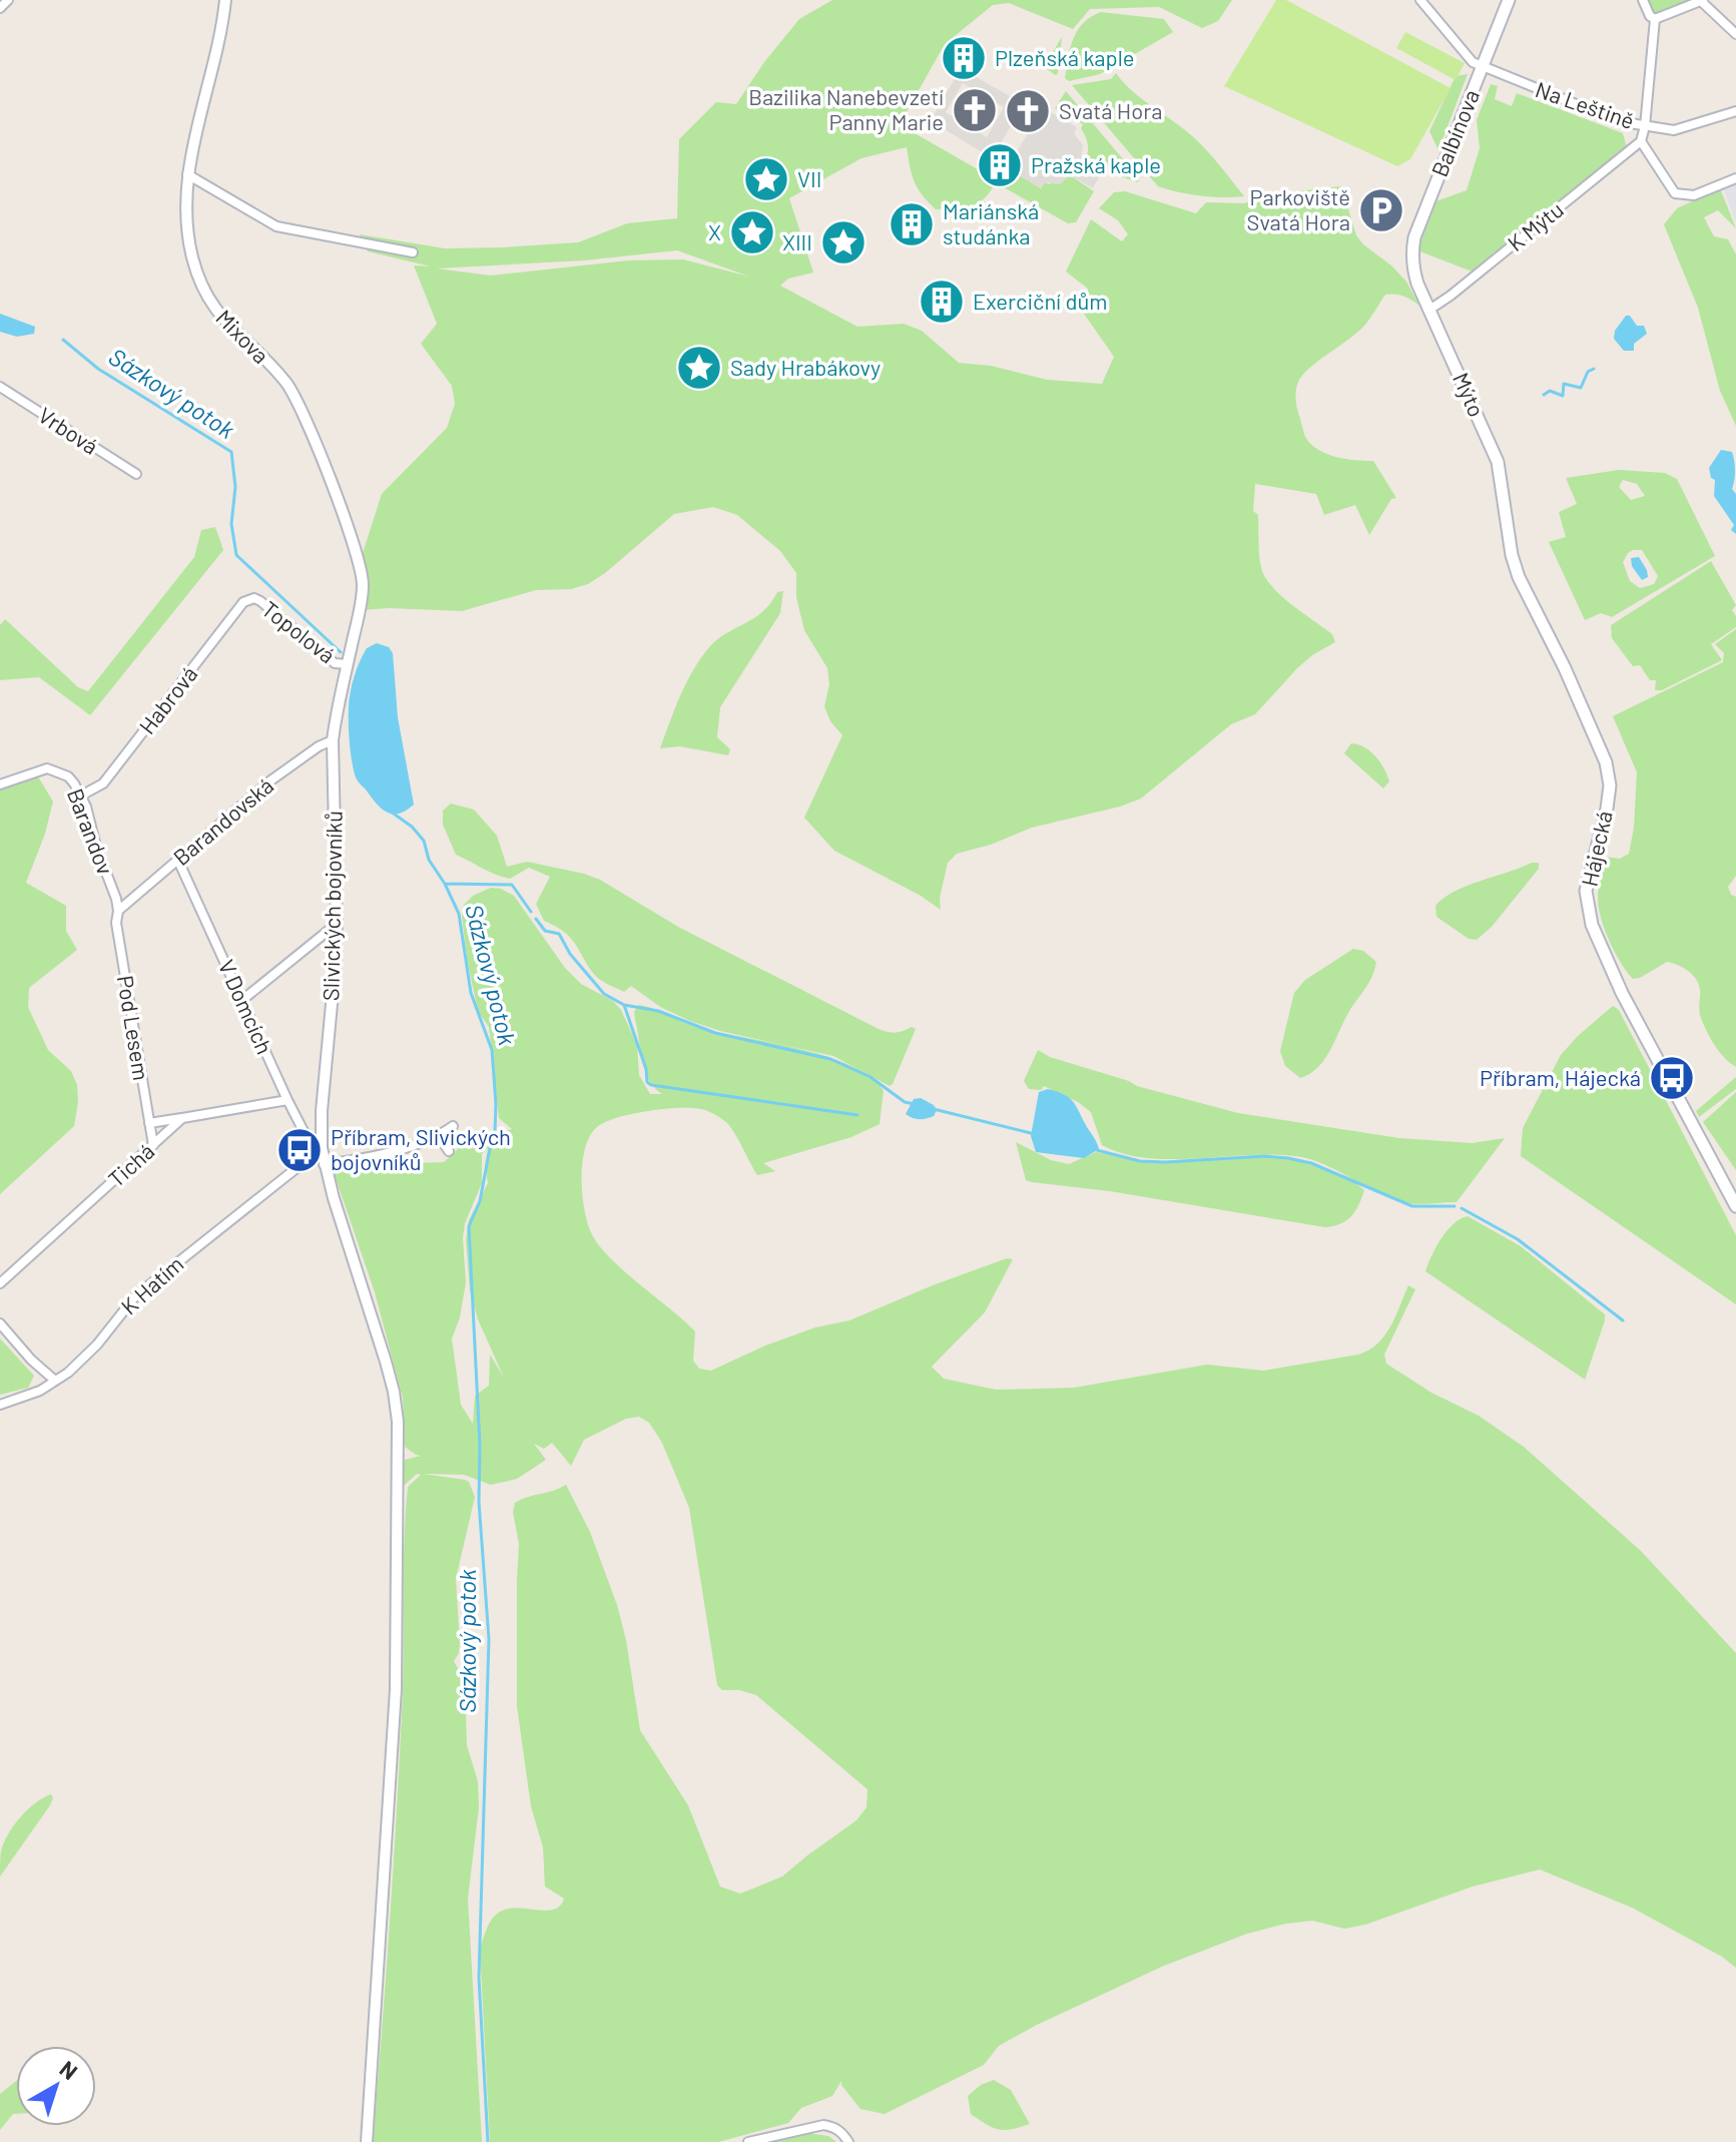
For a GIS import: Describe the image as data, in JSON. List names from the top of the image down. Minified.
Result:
{"streets":{"main road":["Balbínova","Mýto","Hájecká"],"street":["Na Leštině","K Mýtu","Mixova","Vrbová","Topolová","Habrová","Barandovská","Barandov","Slivických bojovníků","V Domcích","Pod Lesem","Tichá","K Hatím"]},"crossings":[["Na Leštině","Balbínova"],["Balbínova","Mýto"],["K Mýtu","Mýto"],["Mixova","Slivických bojovníků"],["Mýto","Hájecká"],["Topolová","Habrová"],["Topolová","Slivických bojovníků"],["Habrová","Barandov"],["Barandovská","Barandov"],["Barandovská","Slivických bojovníků"],["Barandovská","V Domcích"],["Barandovská","Pod Lesem"],["Barandov","Pod Lesem"],["Slivických bojovníků","V Domcích"],["Slivických bojovníků","K Hatím"],["V Domcích","K Hatím"],["Pod Lesem","Tichá"]],"water":["Sázkový potok"],"places":{"building":["Plzeňská kaple","Pražská kaple","Mariánská studánka","Exerciční dům"],"church":["Bazilika Nanebevzetí Panny Marie","Svatá Hora"],"place":["VII","X","XIII","Sady Hrabákovy"],"parking":["Parkoviště Svatá Hora"],"bus stop":["Příbram, Hájecká","Příbram, Slivických bojovníků"]},"north":"top right"}
